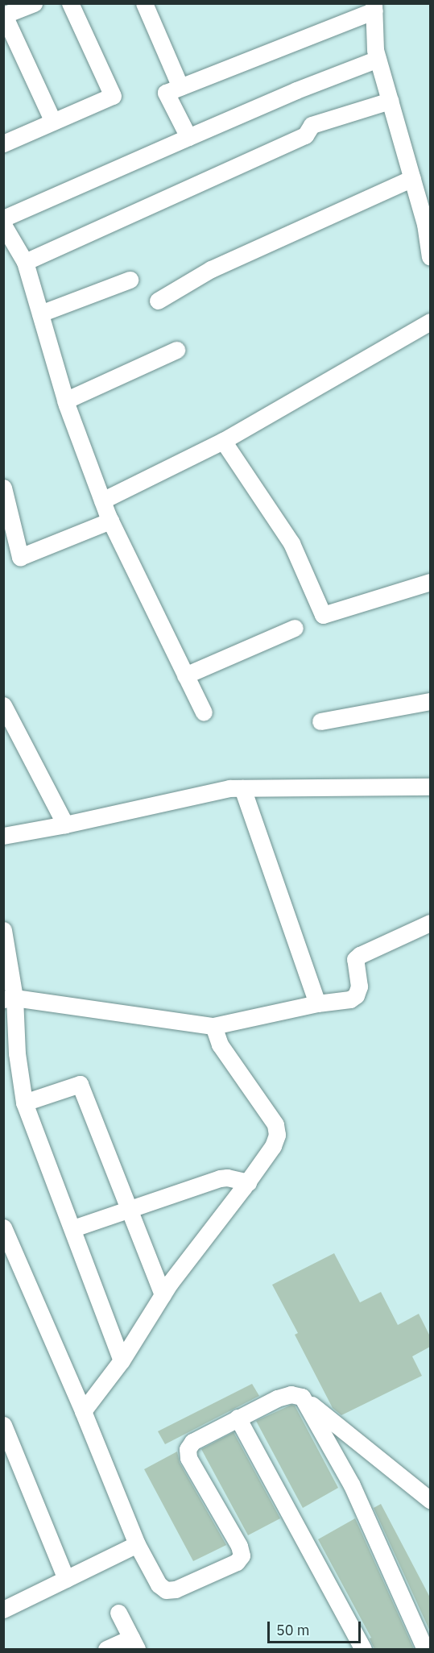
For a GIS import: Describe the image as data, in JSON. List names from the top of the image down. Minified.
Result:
{"scale_bar":"50 m"}
